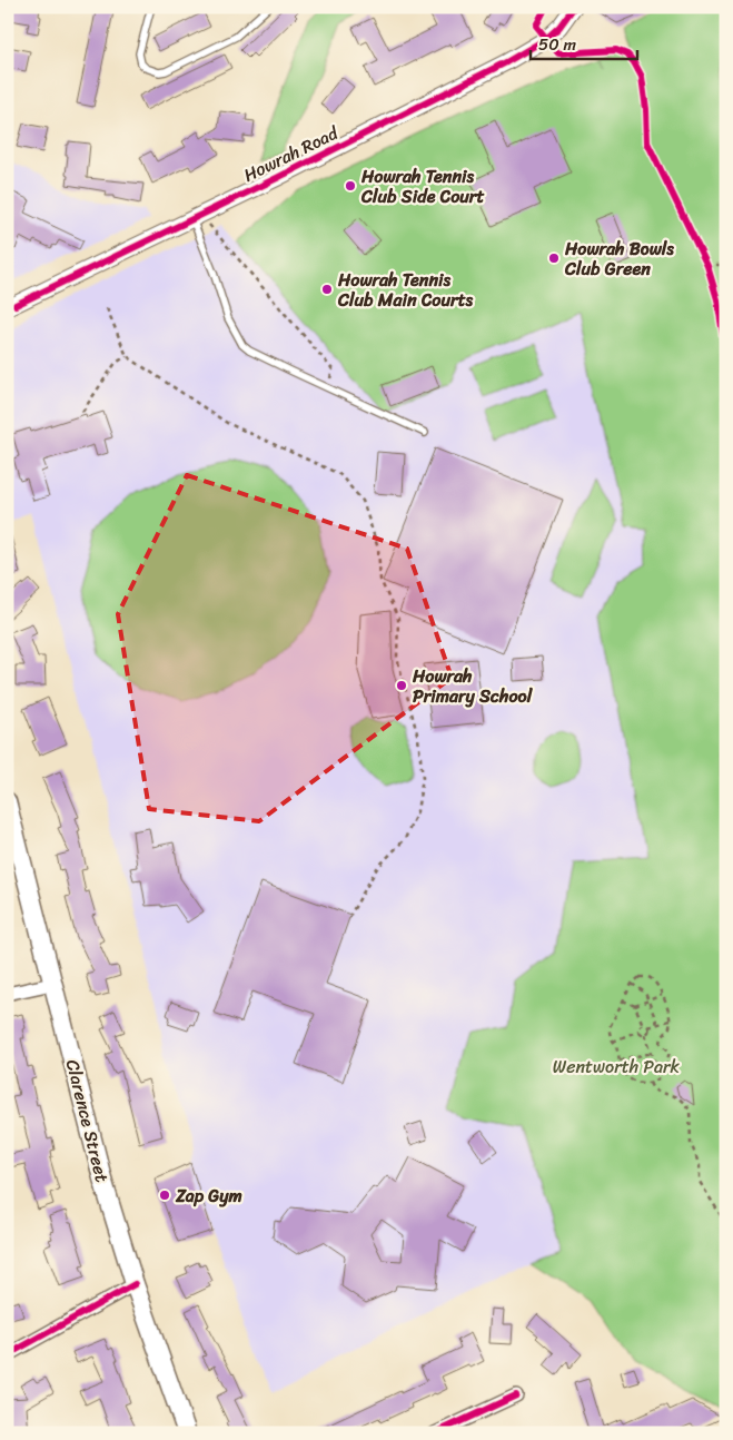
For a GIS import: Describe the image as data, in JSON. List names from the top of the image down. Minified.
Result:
{"streets":{"main road":["Clarence Street"],"street":["Howrah Road"]},"parks":["Wentworth Park"],"places":["Howrah Tennis Club Side Court","Howrah Bowls Club Green","Howrah Tennis Club Main Courts","Howrah Primary School","Zap Gym"],"scale_bar":"50 m"}
